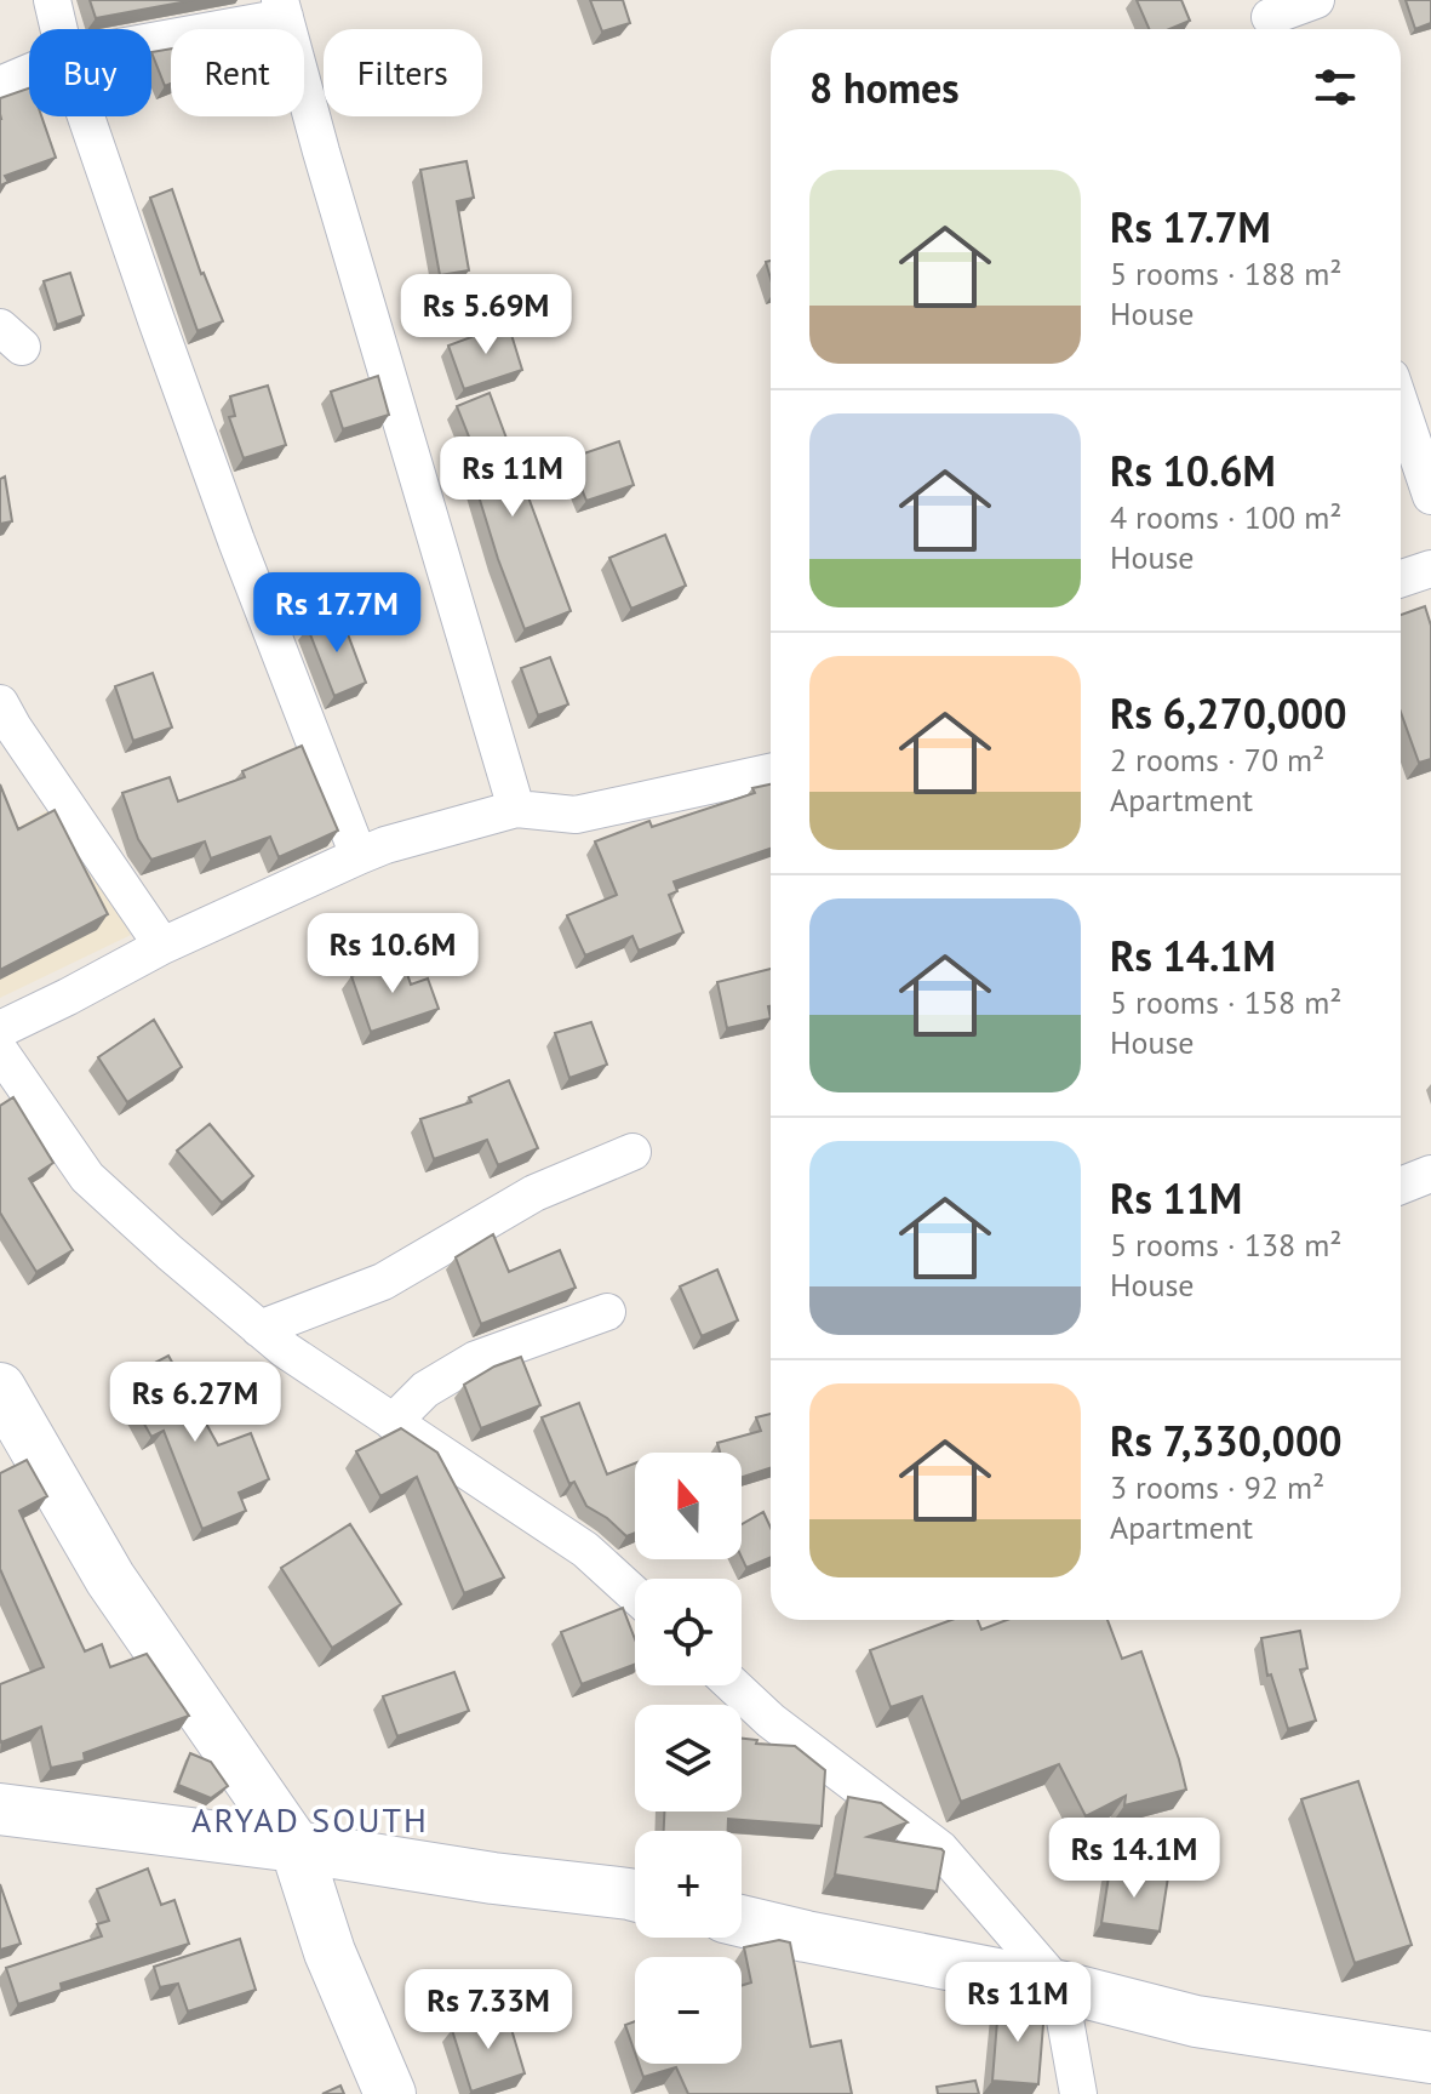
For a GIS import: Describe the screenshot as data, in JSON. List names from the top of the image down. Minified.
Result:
{"districts":["ARYAD SOUTH"],"north":"top","page":{"chip":["Buy","Rent","Filters"],"heading":"8 homes","list":[{"name":"Rs 17.7M","note":"5 rooms · 188 m² · House"},{"name":"Rs 10.6M","note":"4 rooms · 100 m² · House"},{"name":"Rs 6,270,000","note":"2 rooms · 70 m² · Apartment"},{"name":"Rs 14.1M","note":"5 rooms · 158 m² · House"},{"name":"Rs 11M","note":"5 rooms · 138 m² · House"},{"name":"Rs 7,330,000","note":"3 rooms · 92 m² · Apartment"}],"price":["Rs 5.69M","Rs 11M","Rs 17.7M","Rs 10.6M","Rs 6.27M","Rs 14.1M","Rs 11M","Rs 7.33M"],"map_buttons":["+","−"]}}
